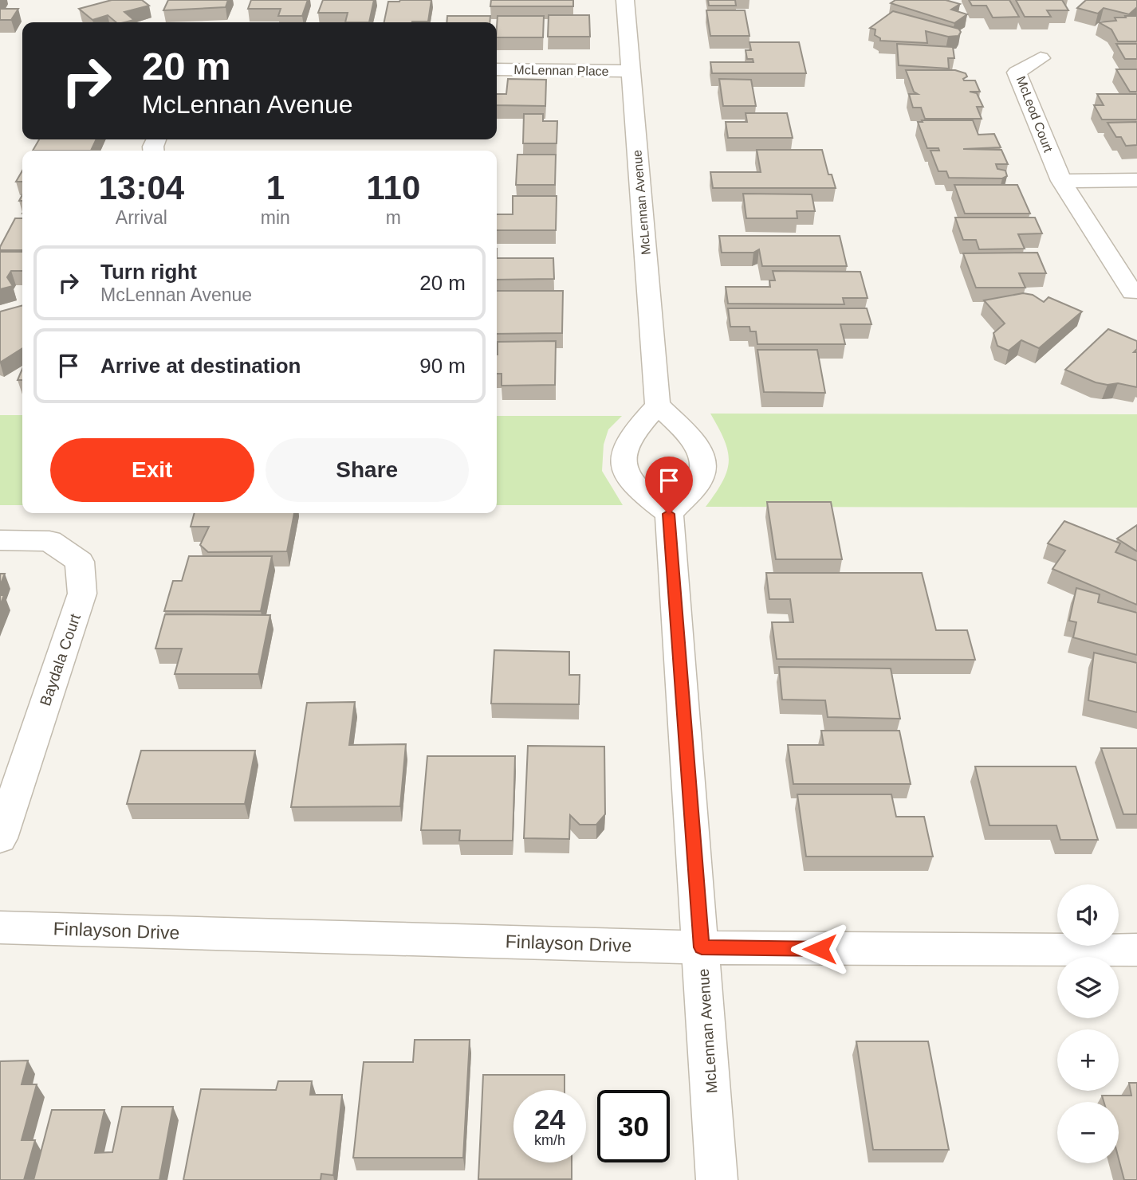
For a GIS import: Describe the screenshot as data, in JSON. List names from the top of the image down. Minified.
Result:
{"streets":{"street":["McLennan Place","McLeod Court","McLennan Avenue","Baydala Court","Finlayson Drive"]},"crossings":[["McLennan Place","McLennan Avenue"],["McLennan Avenue","Finlayson Drive"]],"page":{"turn":["20 m","McLennan Avenue"],"eta":["13:04","Arrival","1","min","110","m"],"list":[{"name":"Turn right","note":"McLennan Avenue","value":"20 m"},{"name":"Arrive at destination","value":"90 m"}],"buttons":["Exit","Share"],"map_buttons":["+","−"],"speed":"24 km/h","limit":"30"}}
